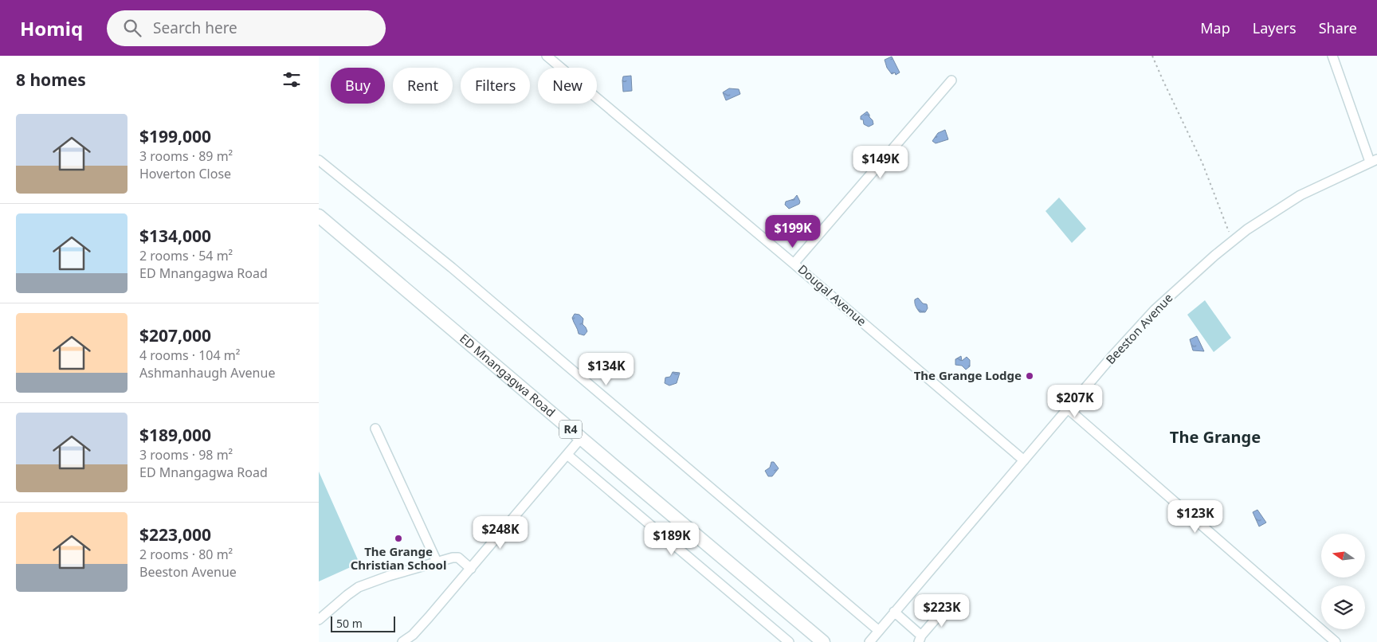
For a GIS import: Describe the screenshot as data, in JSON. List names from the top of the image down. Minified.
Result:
{"streets":{"highway":["ED Mnangagwa Road","R4"],"street":["Dougal Avenue","Beeston Avenue"]},"crossings":[["Dougal Avenue","Beeston Avenue"]],"districts":["The Grange"],"places":["The Grange Lodge","The Grange Christian School"],"scale_bar":"50 m","north":"left","page":{"header":"Homiq","search":"Search here","nav":["Map","Layers","Share"],"heading":"8 homes","chip":["Buy","Rent","Filters","New"],"list":[{"name":"$199,000","note":"3 rooms · 89 m² · Hoverton Close"},{"name":"$134,000","note":"2 rooms · 54 m² · ED Mnangagwa Road"},{"name":"$207,000","note":"4 rooms · 104 m² · Ashmanhaugh Avenue"},{"name":"$189,000","note":"3 rooms · 98 m² · ED Mnangagwa Road"},{"name":"$223,000","note":"2 rooms · 80 m² · Beeston Avenue"}],"price":["$149K","$199K","$134K","$207K","$123K","$248K","$189K","$223K"],"scale":"50 m"}}
